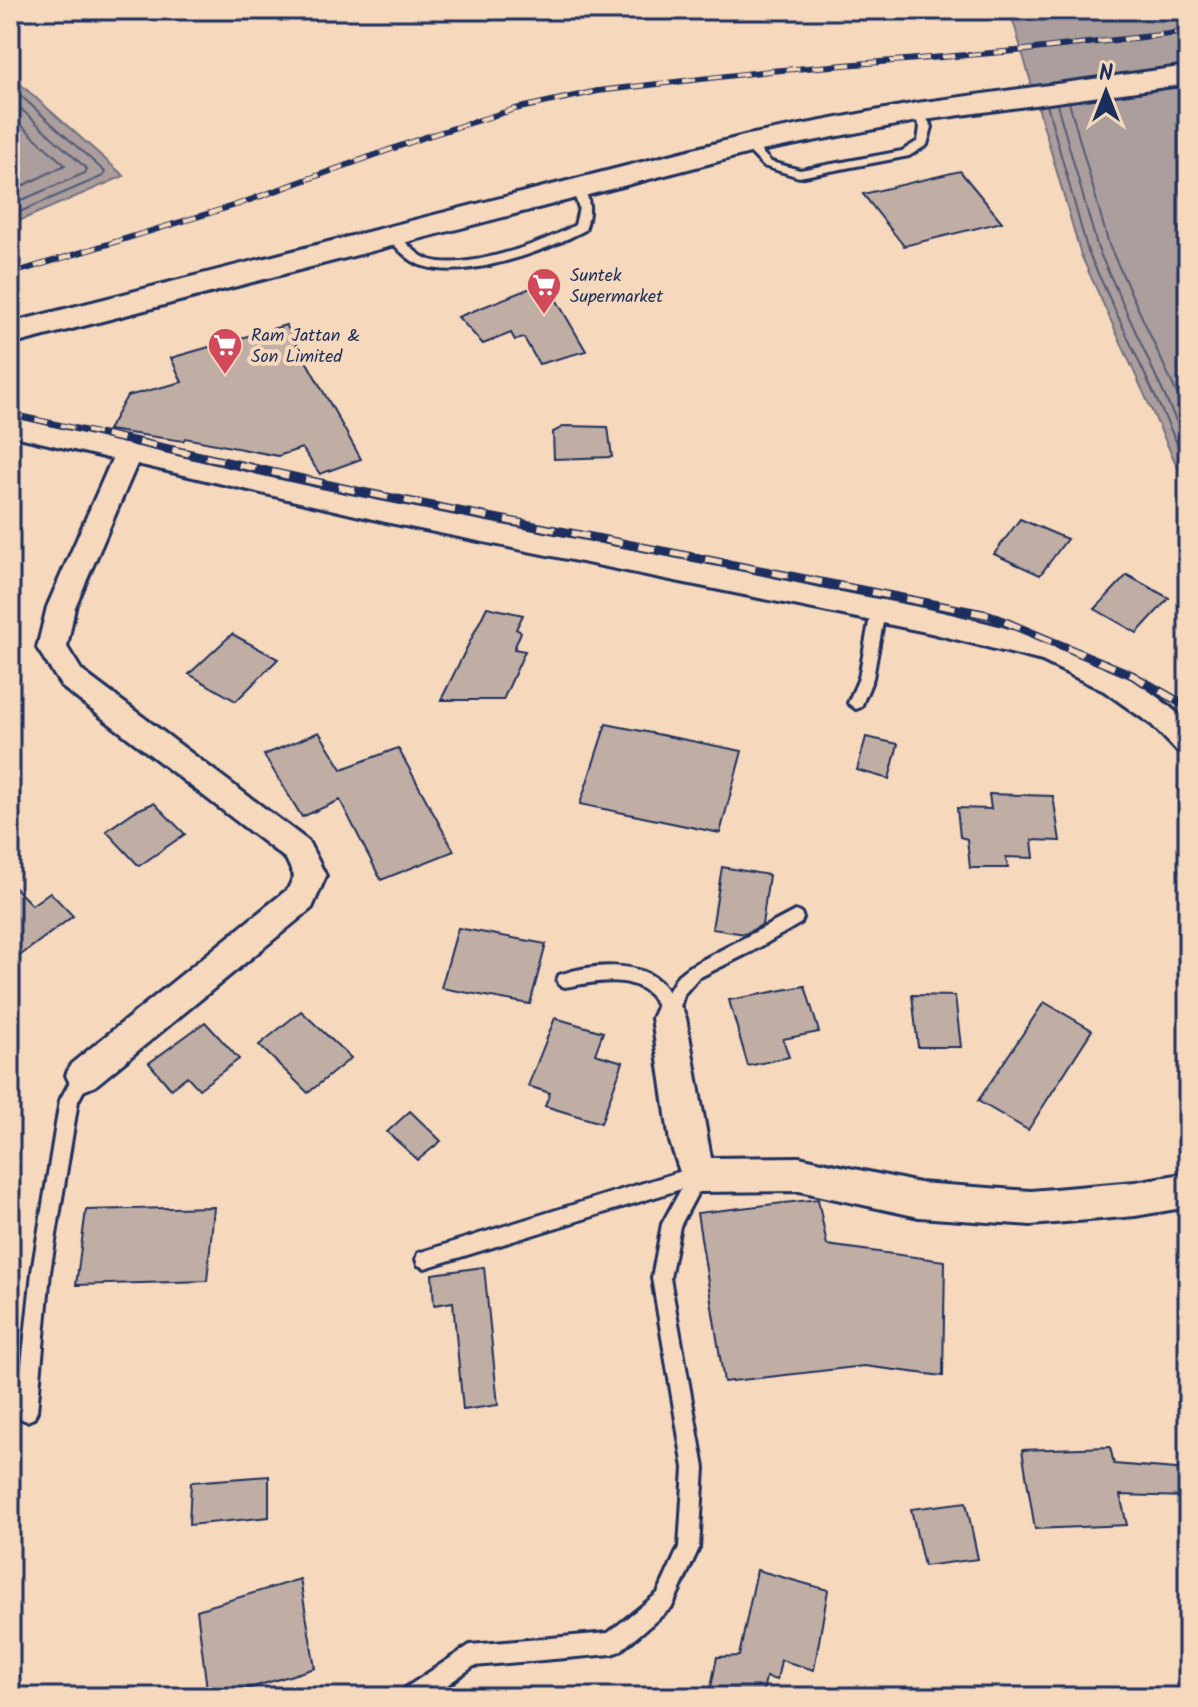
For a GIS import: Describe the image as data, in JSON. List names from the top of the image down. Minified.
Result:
{"places":{"supermarket":["Suntek Supermarket","Ram Jattan & Son Limited"]},"north":"top"}
